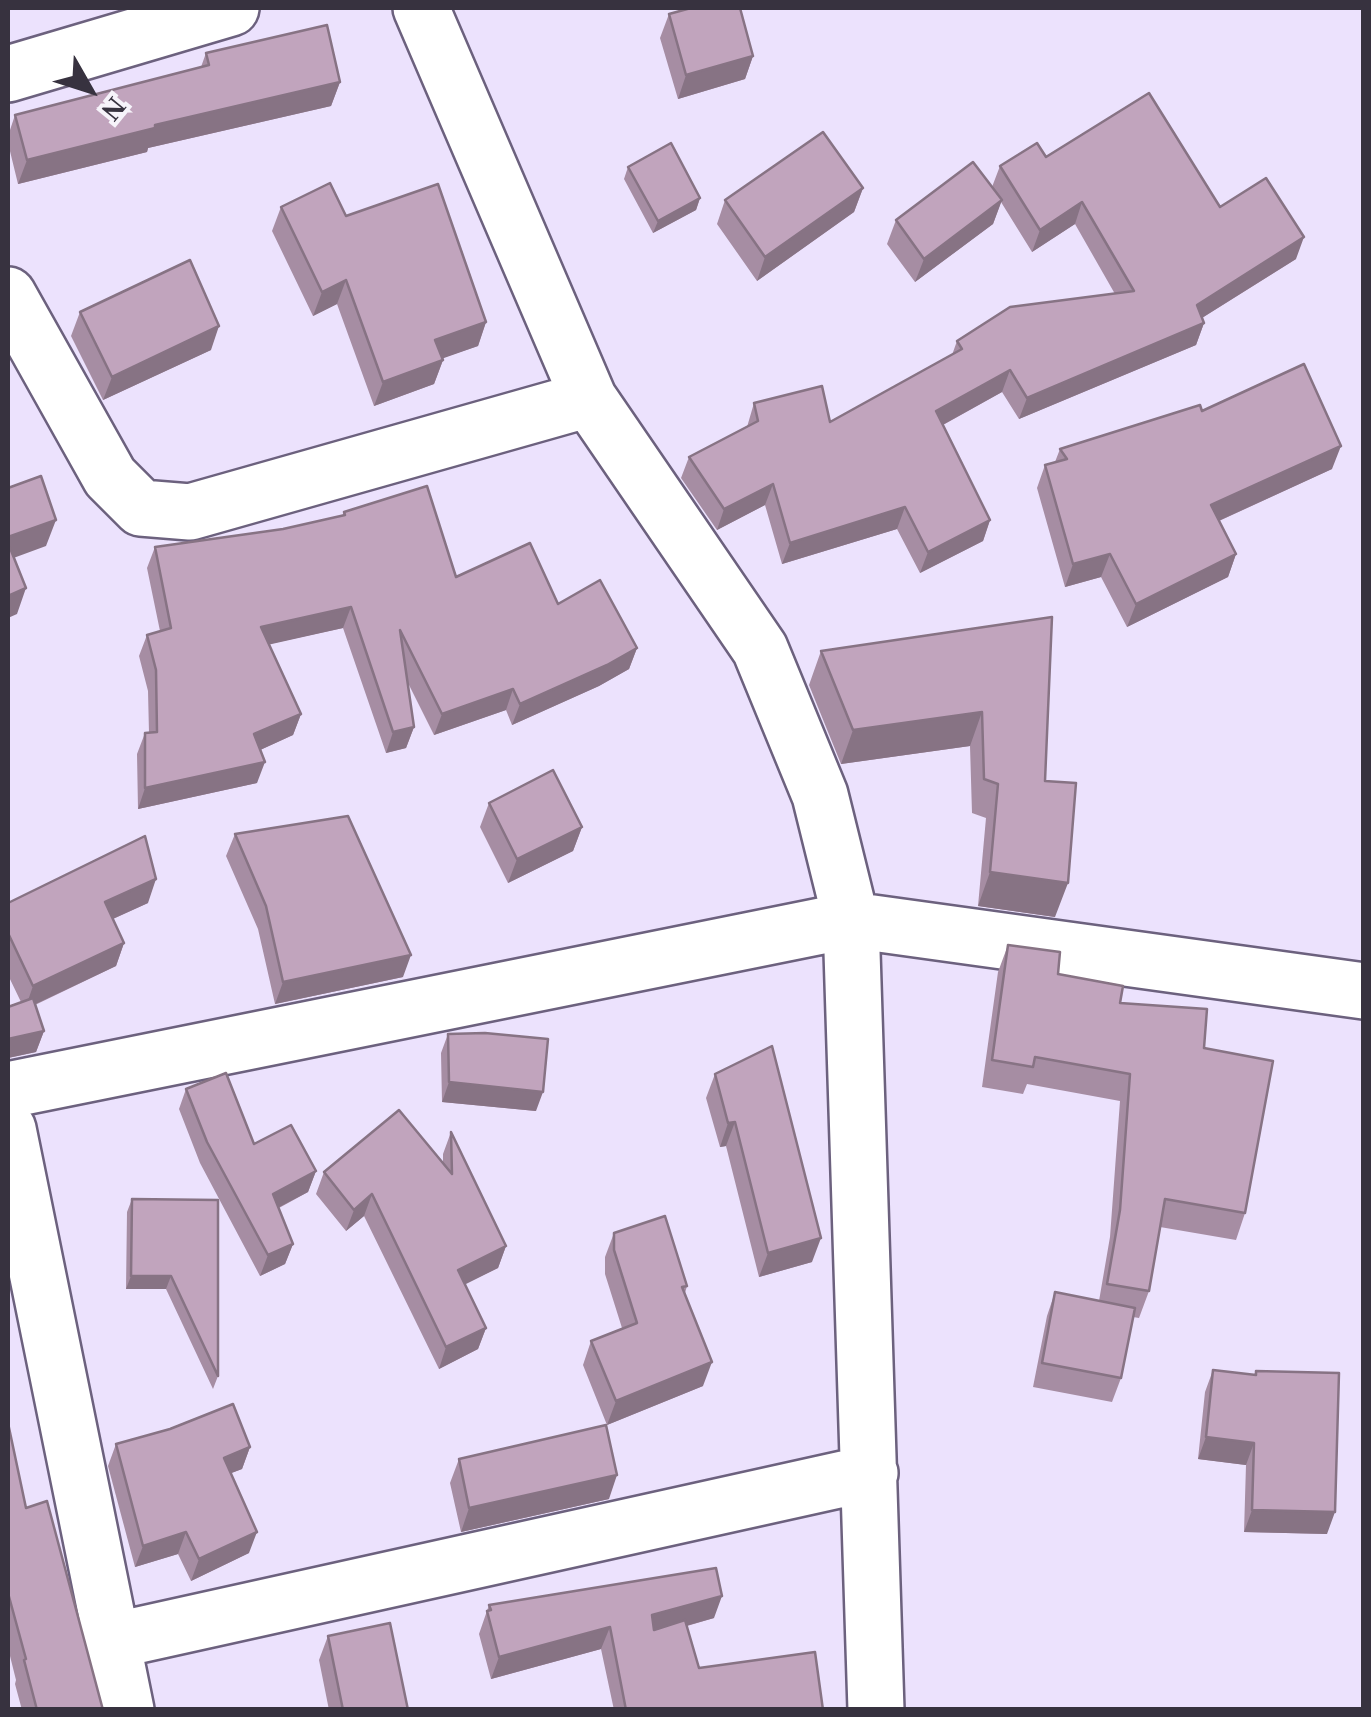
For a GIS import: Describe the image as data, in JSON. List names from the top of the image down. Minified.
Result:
{"north":"bottom right"}
